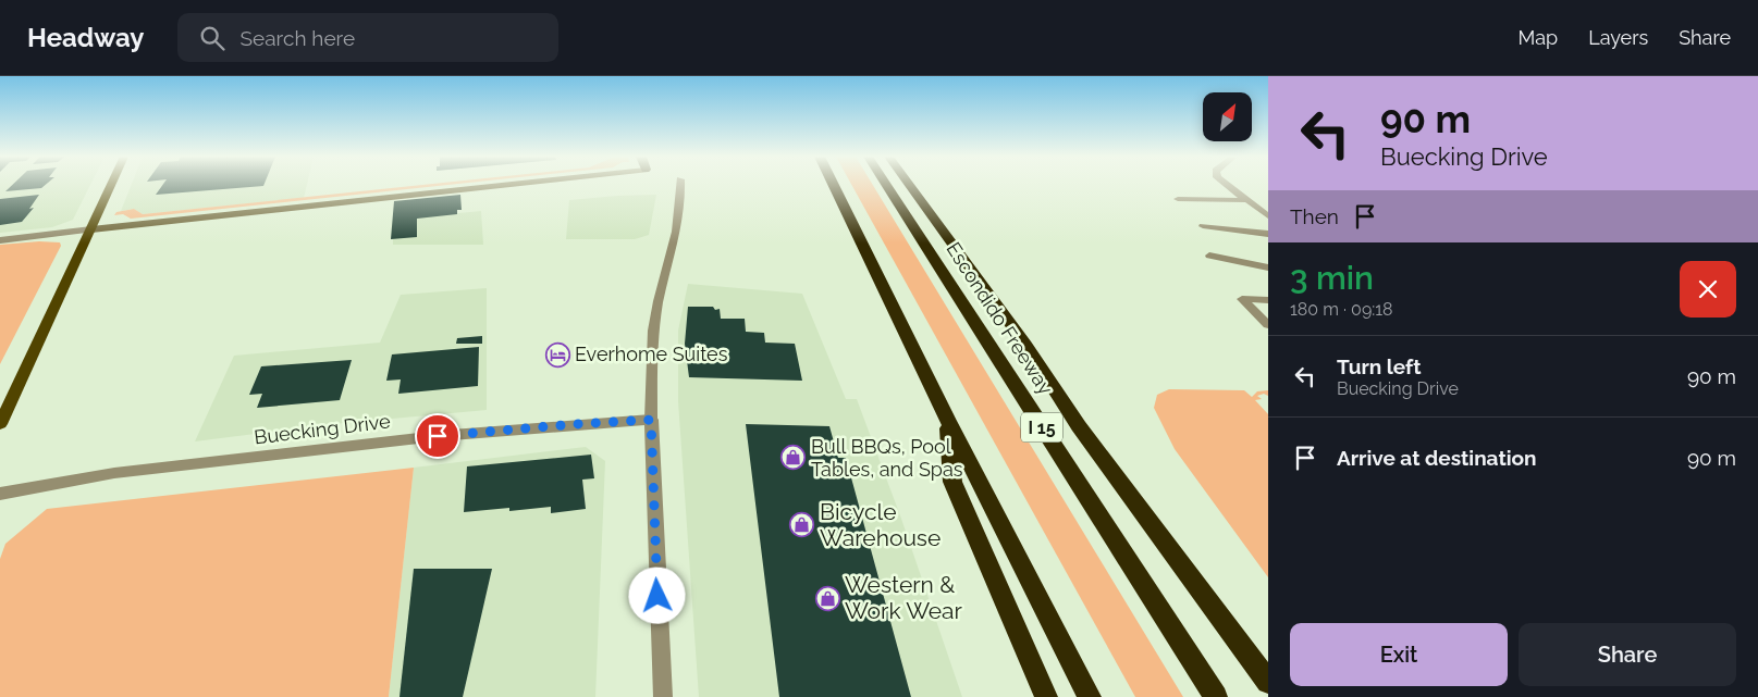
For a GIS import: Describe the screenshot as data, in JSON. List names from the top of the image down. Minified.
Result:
{"streets":{"highway":["Escondido Freeway","I 15"],"street":["Buecking Drive"]},"places":{"hotel":["Everhome Suites"],"shop":["Bull BBQs, Pool Tables, and Spas","Bicycle Warehouse","Western & Work Wear"]},"north":"top right","page":{"header":"Headway","search":"Search here","nav":["Map","Layers","Share"],"turn":["90 m","Buecking Drive"],"then":"Then","heading":["3 min","180 m · 09:18"],"list":[{"name":"Turn left","note":"Buecking Drive","value":"90 m"},{"name":"Arrive at destination","value":"90 m"}],"buttons":["Exit","Share"]}}
